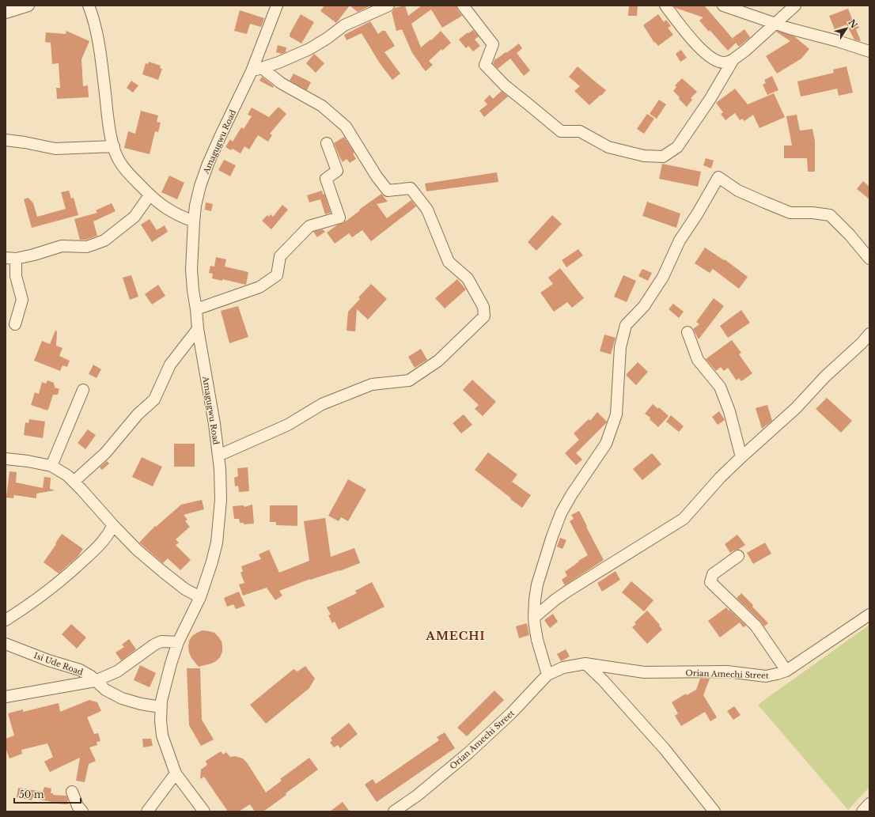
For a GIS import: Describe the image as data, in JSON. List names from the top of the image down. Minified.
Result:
{"streets":{"street":["Amagugwu Road","Isi Ude Road","Orian Amechi Street"]},"crossings":[["Amagugwu Road","Isi Ude Road"]],"districts":["AMECHI"],"scale_bar":"50 m","north":"top right"}
